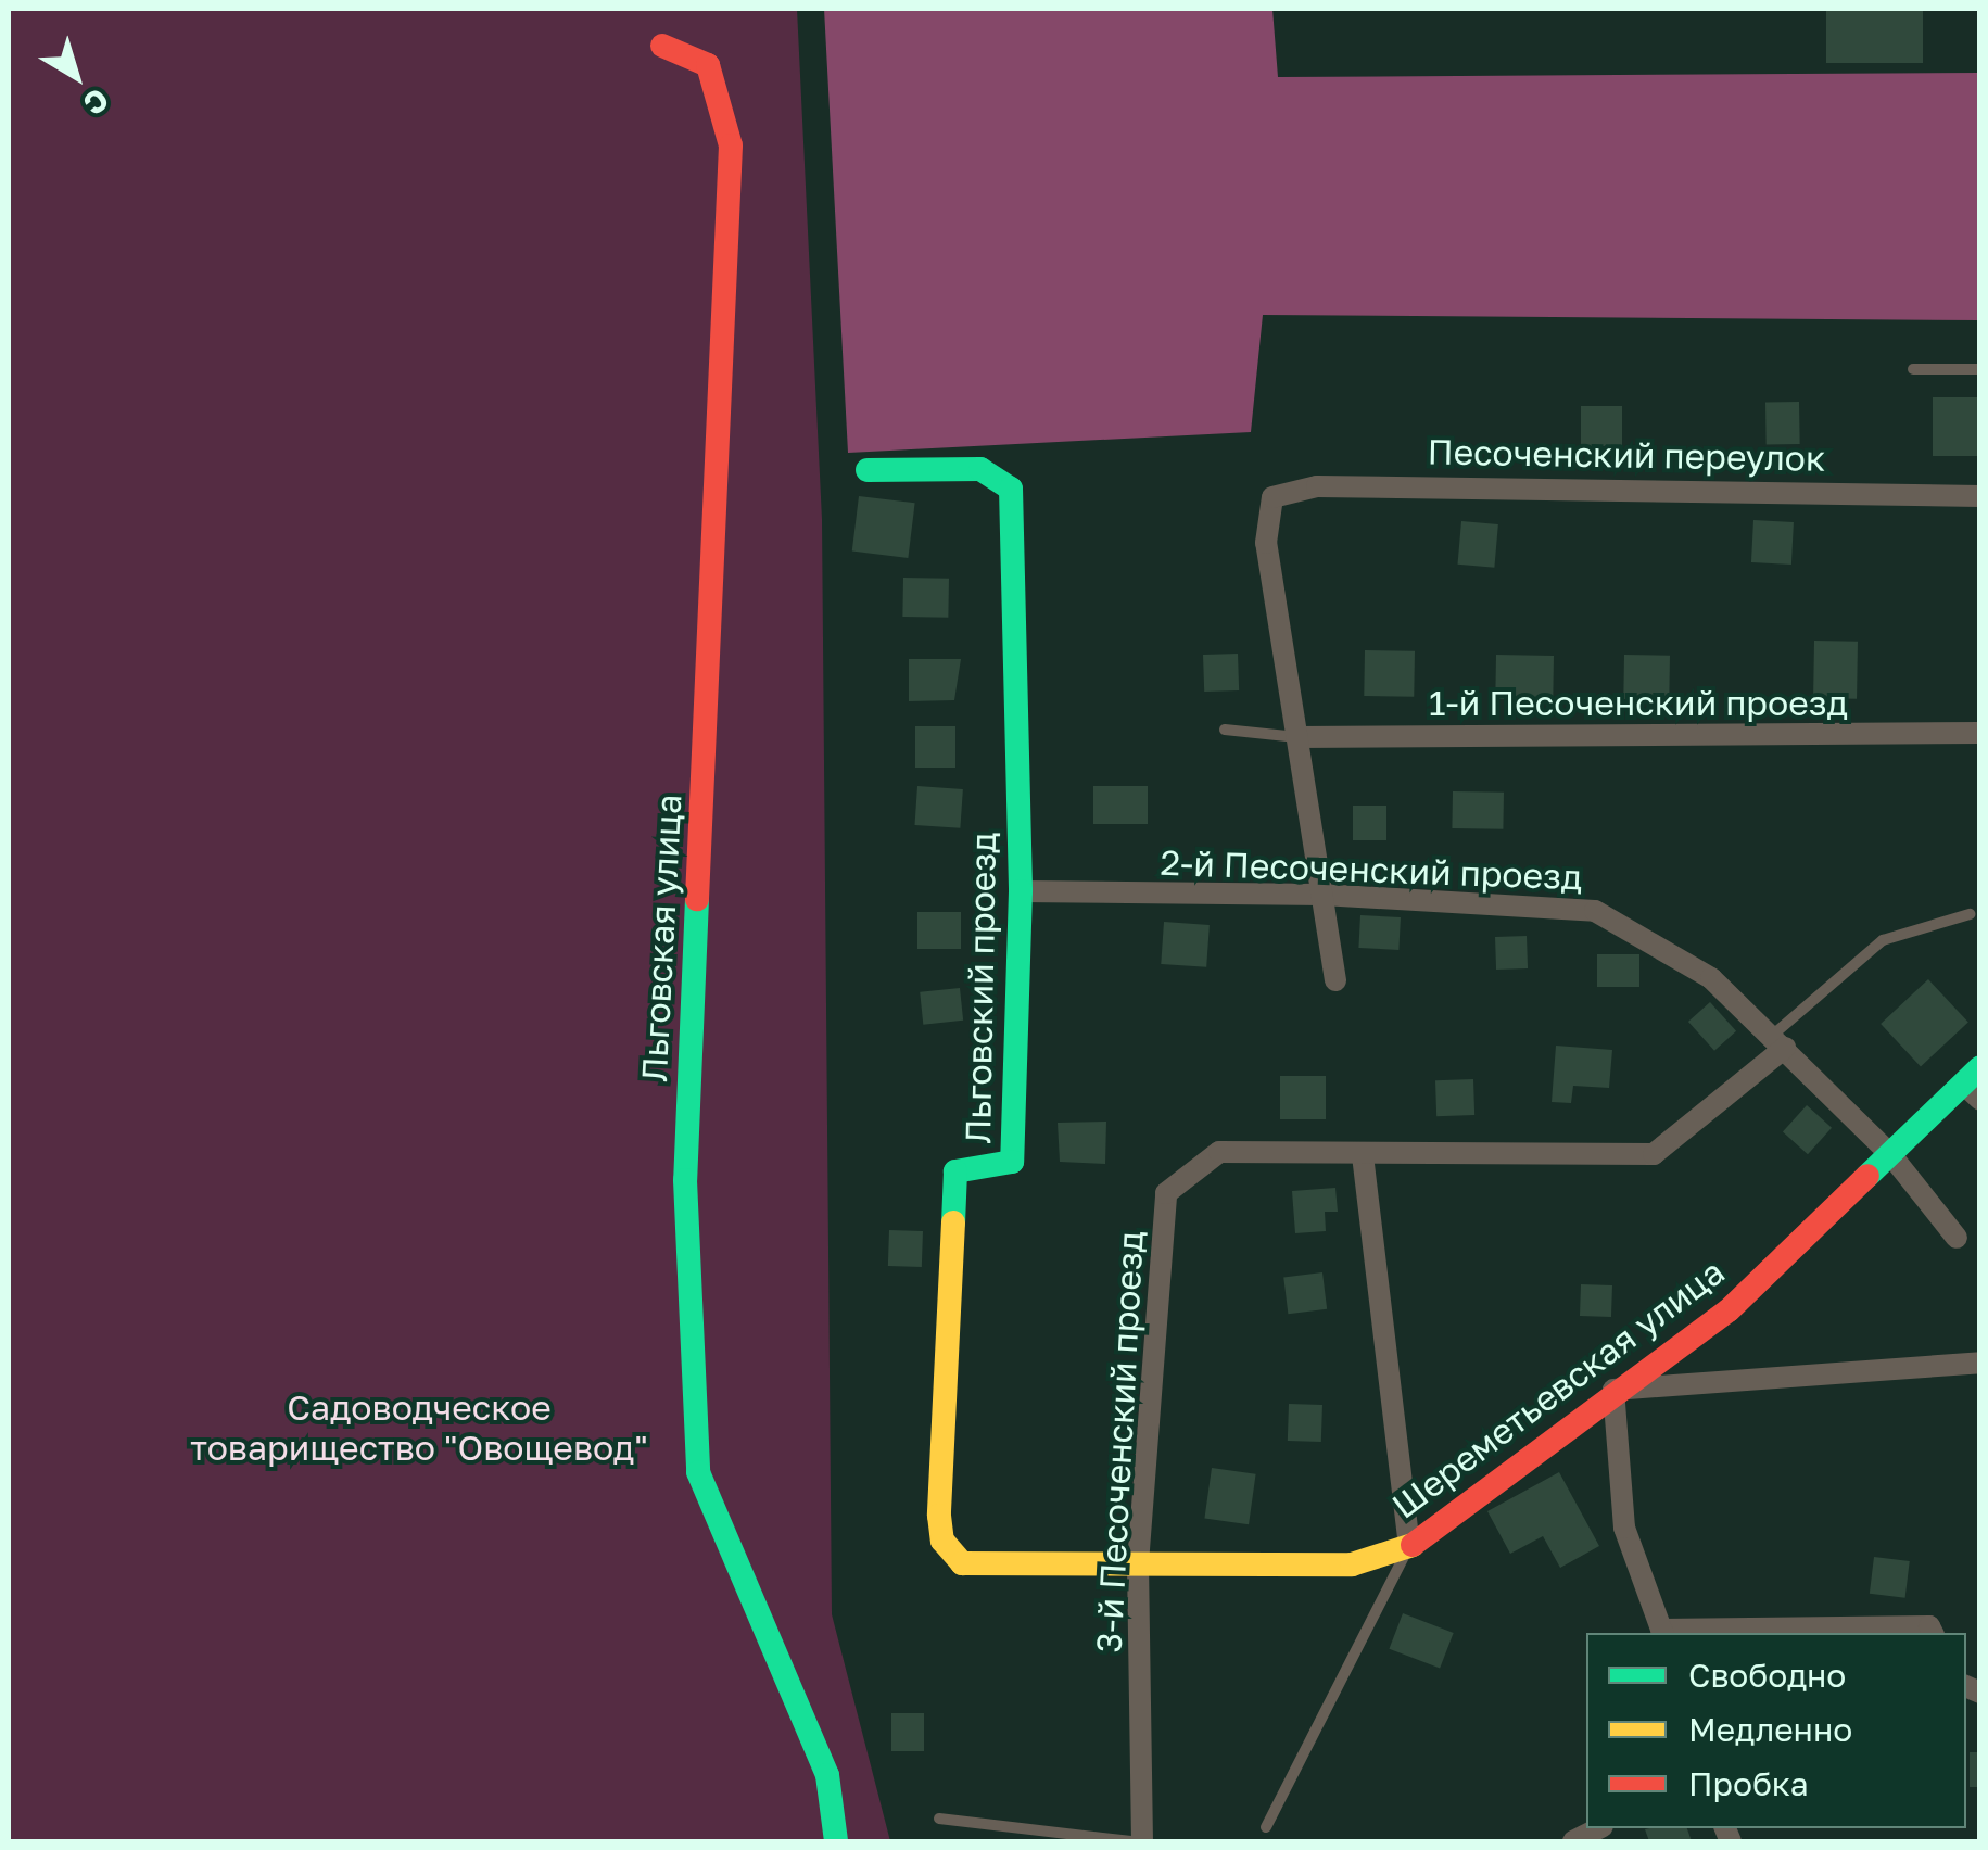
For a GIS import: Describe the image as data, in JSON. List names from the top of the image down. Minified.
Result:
{"streets":{"street":["Песоченский переулок","1-й Песоченский проезд","2-й Песоченский проезд","Льговская улица","Льговский проезд","Шереметьевская улица","3-й Песоченский проезд"]},"crossings":[["Песоченский переулок","1-й Песоченский проезд"],["2-й Песоченский проезд","Льговский проезд"],["2-й Песоченский проезд","Шереметьевская улица"],["2-й Песоченский проезд","3-й Песоченский проезд"],["Льговский проезд","Шереметьевская улица"],["Шереметьевская улица","3-й Песоченский проезд"]],"parks":["Садоводческое товарищество \"Овощевод\""],"legend":["Свободно","Медленно","Пробка"],"north":"bottom right"}
